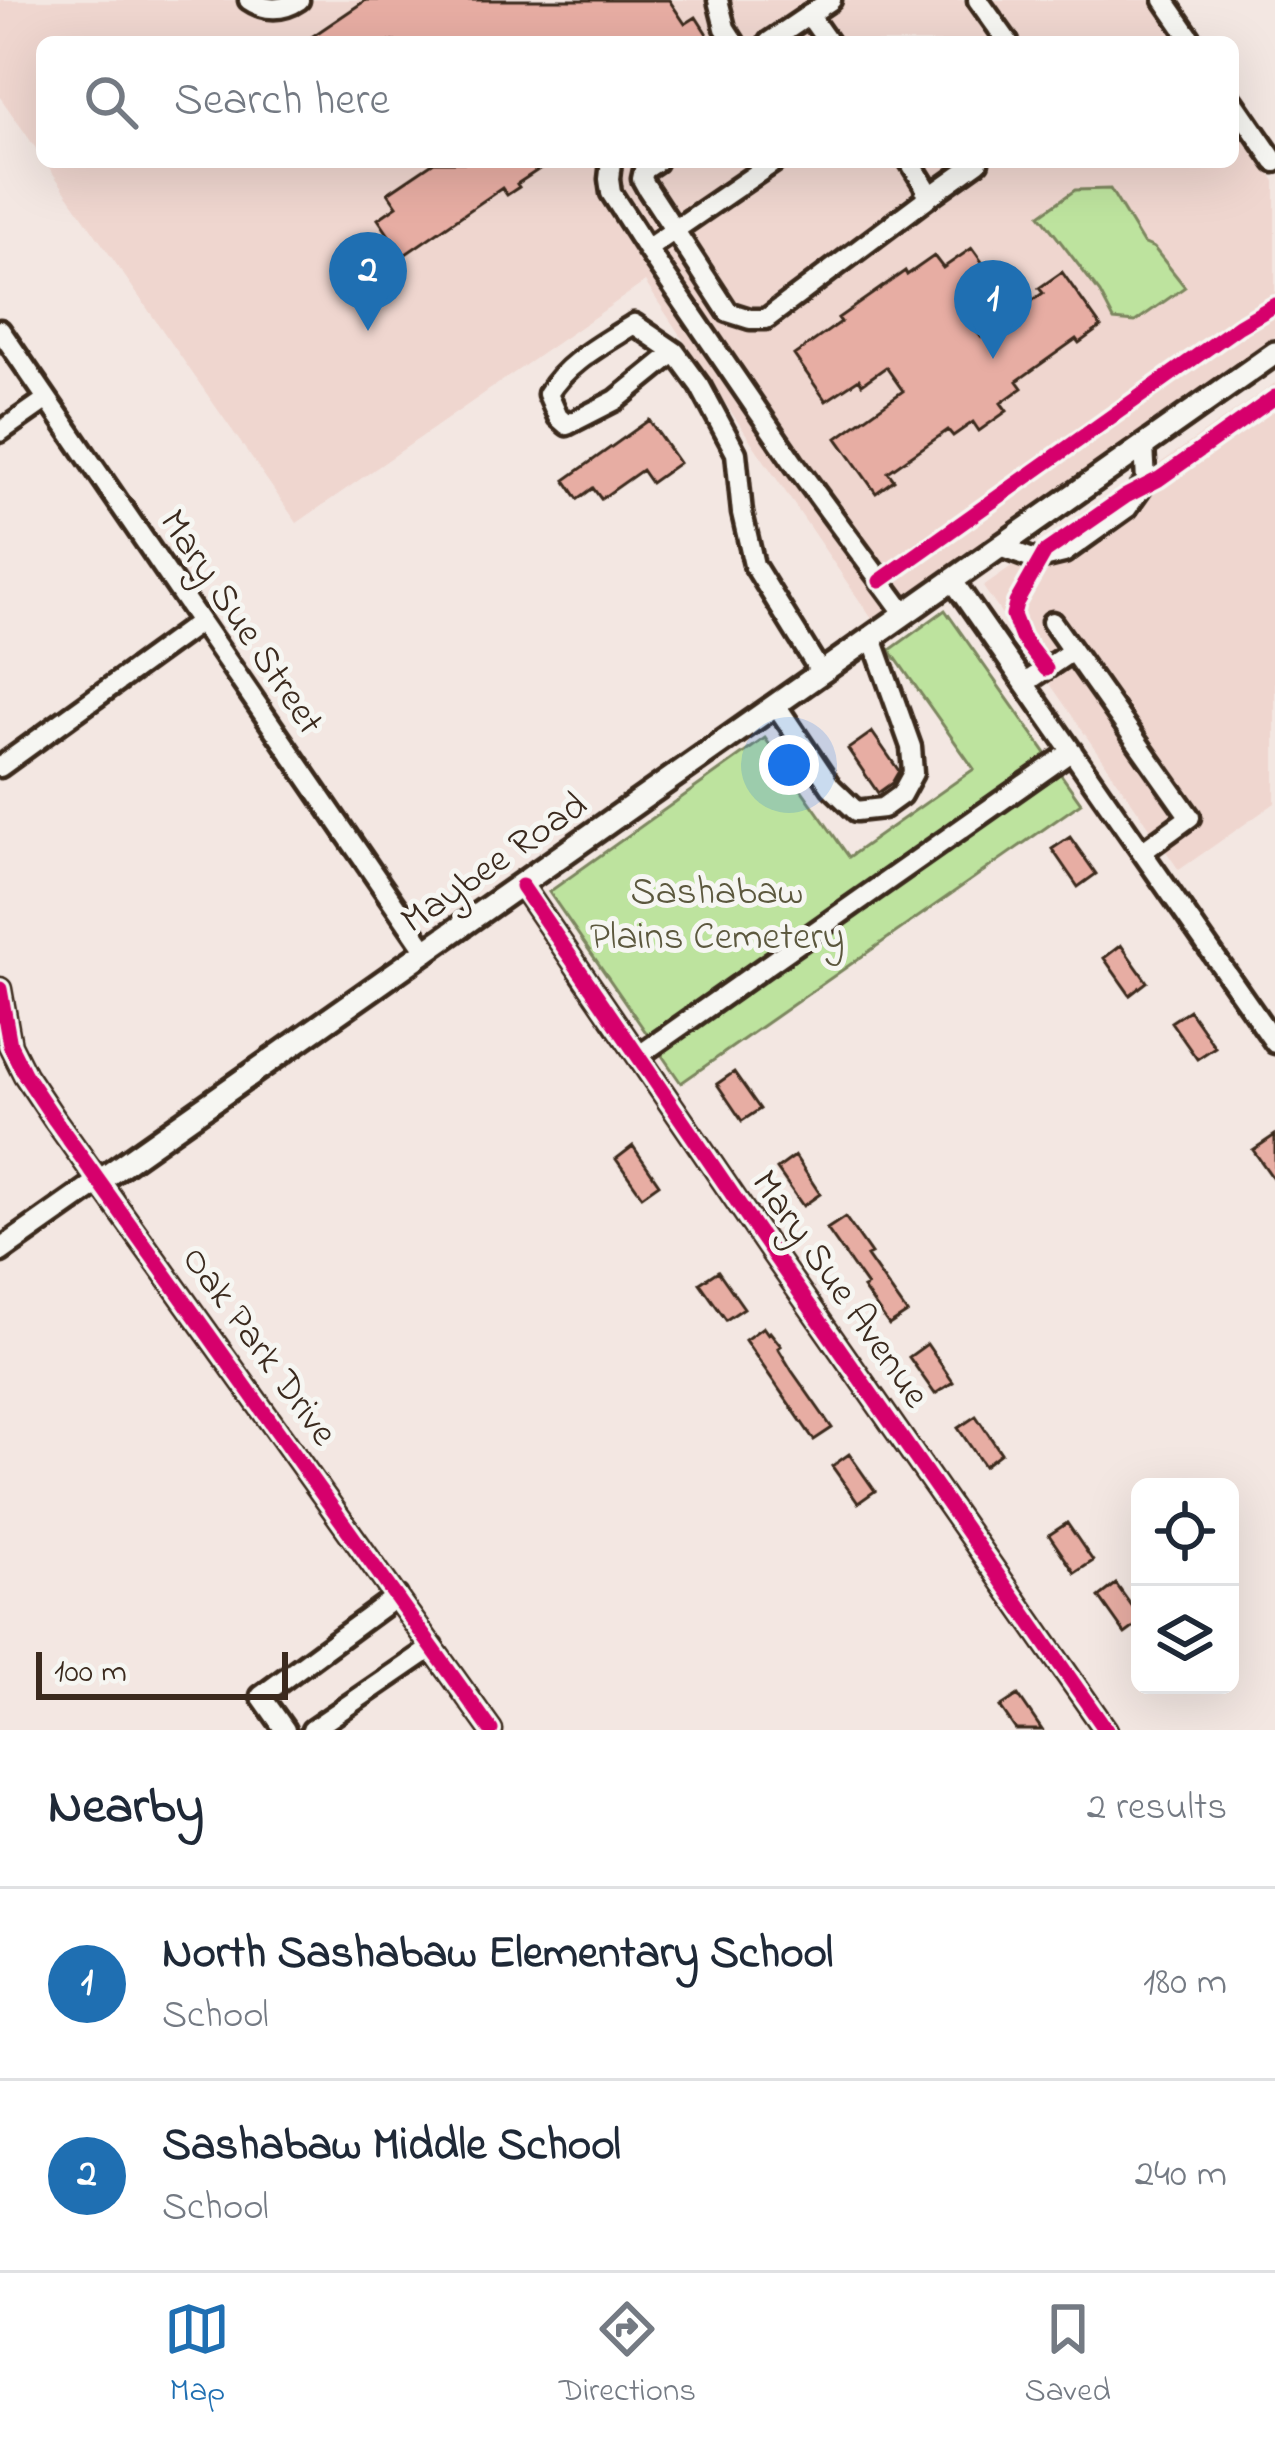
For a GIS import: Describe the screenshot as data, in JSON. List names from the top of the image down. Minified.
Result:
{"streets":{"main road":["Maybee Road"],"street":["Mary Sue Street","Mary Sue Avenue","Oak Park Drive"]},"crossings":[["Mary Sue Street","Maybee Road"],["Maybee Road","Mary Sue Avenue"],["Maybee Road","Oak Park Drive"]],"parks":["Sashabaw Plains Cemetery"],"scale_bar":"100 m","page":{"search":"Search here","pins":["2","1"],"scale":"100 m","heading":["Nearby","2 results"],"list":[{"mark":"1","name":"North Sashabaw Elementary School","note":"School","value":"180 m"},{"mark":"2","name":"Sashabaw Middle School","note":"School","value":"240 m"}],"nav":["Map","Directions","Saved"]}}
